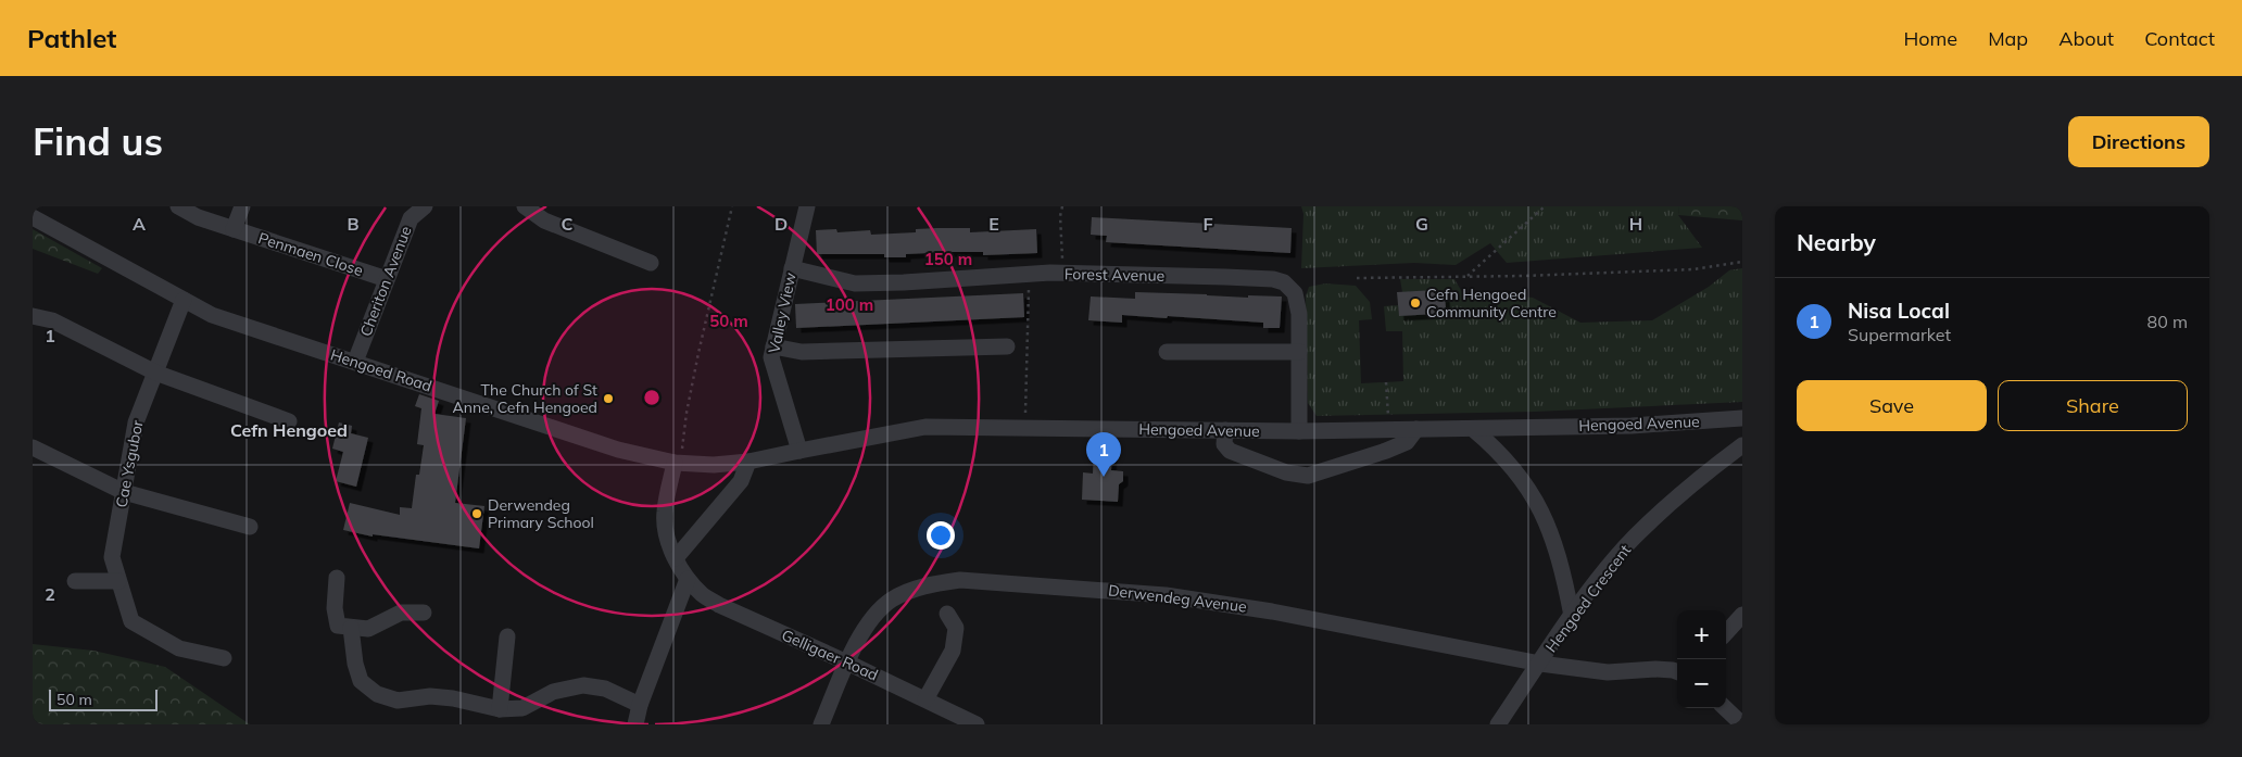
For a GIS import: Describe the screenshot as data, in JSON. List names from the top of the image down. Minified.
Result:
{"streets":{"street":["Penmaen Close","Forest Avenue","Cheriton Avenue","Valley View","Hengoed Road","Hengoed Avenue","Cae Ysgubor","Derwendeg Avenue","Hengoed Crescent","Gelligaer Road"]},"crossings":[["Penmaen Close","Cheriton Avenue"],["Forest Avenue","Valley View"],["Forest Avenue","Hengoed Avenue"],["Cheriton Avenue","Hengoed Road"],["Valley View","Hengoed Avenue"],["Hengoed Road","Hengoed Avenue"],["Hengoed Road","Cae Ysgubor"],["Hengoed Road","Gelligaer Road"],["Derwendeg Avenue","Hengoed Crescent"],["Derwendeg Avenue","Gelligaer Road"]],"districts":["Cefn Hengoed"],"places":["Cefn Hengoed Community Centre","The Church of St Anne, Cefn Hengoed","Derwendeg Primary School"],"scale_bar":"50 m","page":{"header":"Pathlet","nav":["Home","Map","About","Contact"],"buttons":["Directions",["Save","Share"]],"title":"Find us","heading":"Nearby","list":[{"mark":"1","name":"Nisa Local","note":"Supermarket","value":"80 m"}],"pins":"1","map_buttons":["+","−"],"scale":"50 m"},"grid":{"columns":["A","B","C","D","E","F","G","H"],"rows":["1","2"]},"rings":["150 m","100 m","50 m"]}
